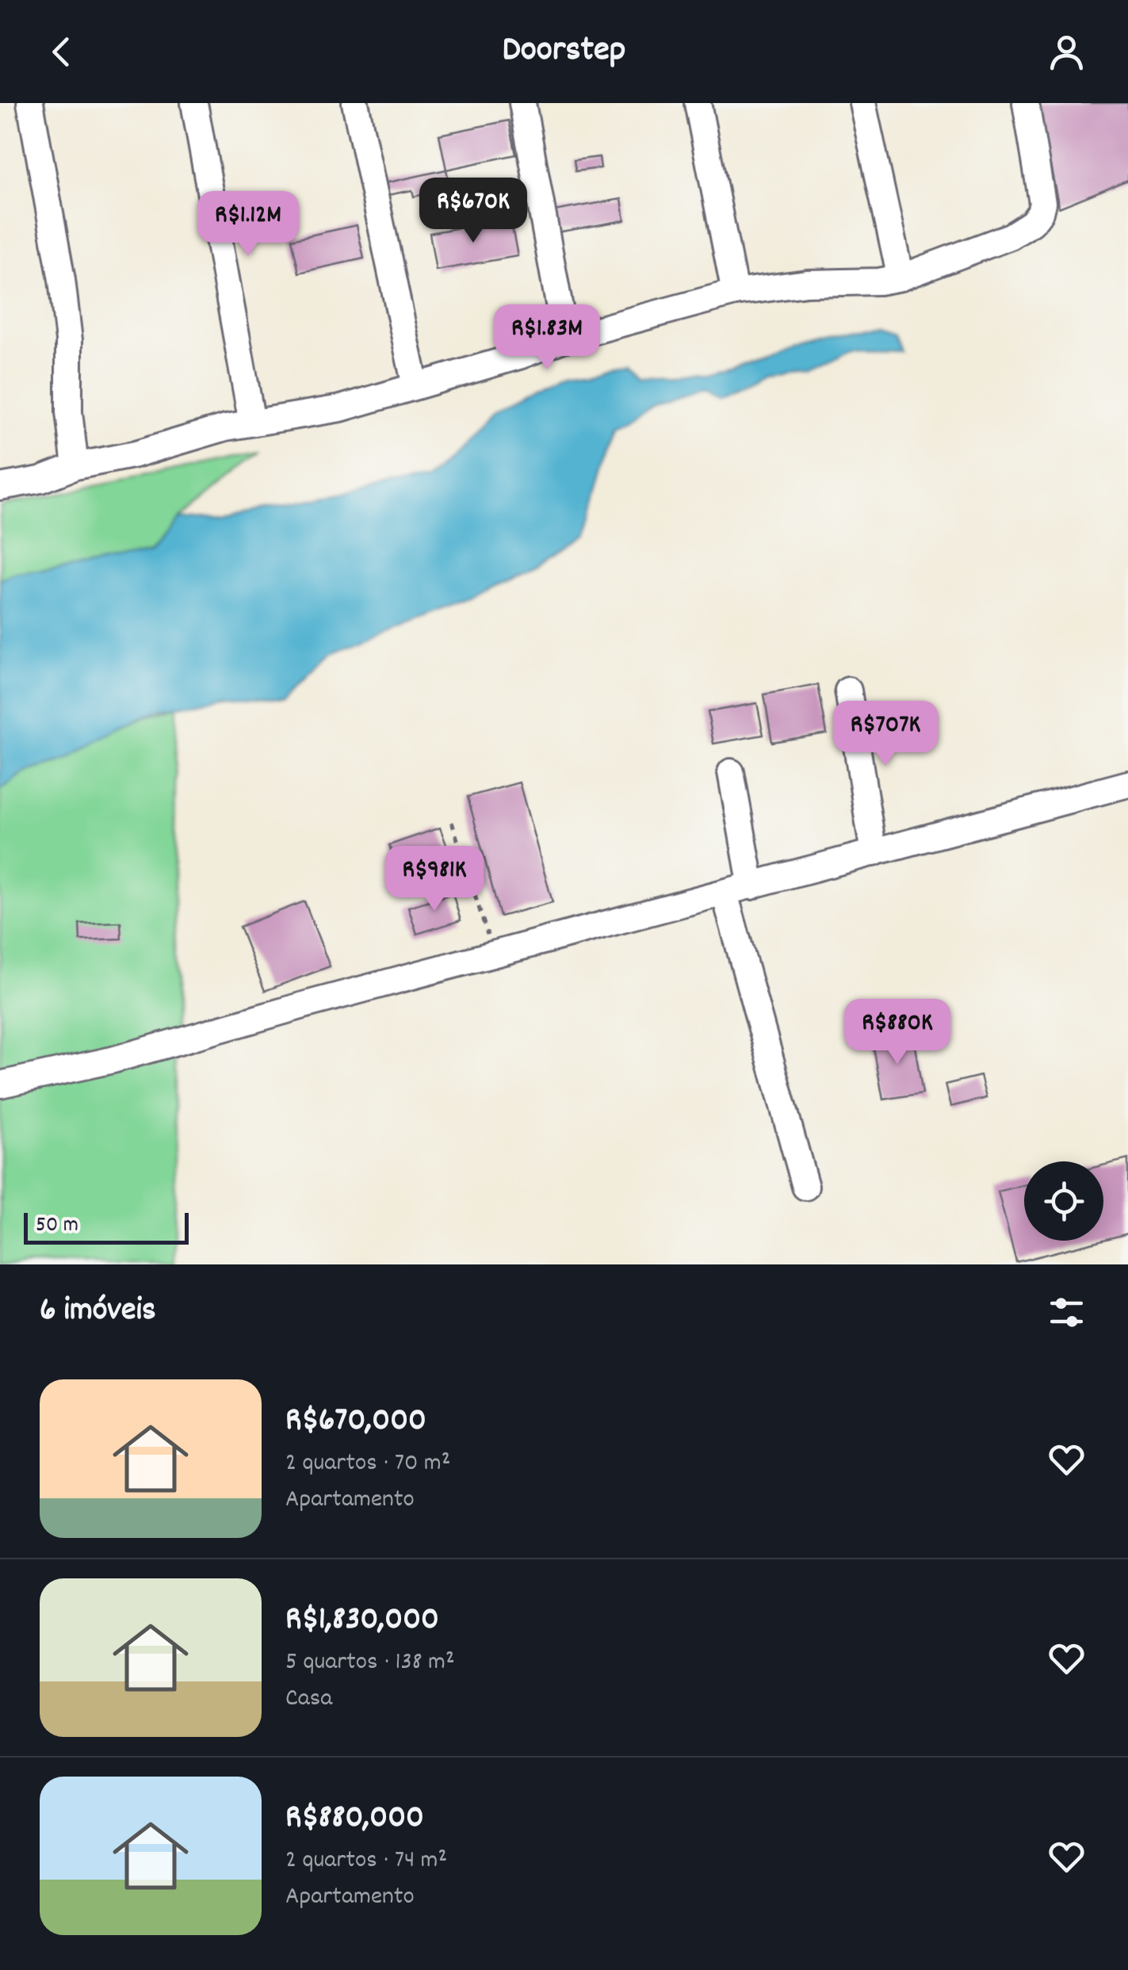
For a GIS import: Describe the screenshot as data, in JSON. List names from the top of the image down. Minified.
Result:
{"scale_bar":"50 m","page":{"header":"Doorstep","price":["R$670K","R$1.12M","R$1.83M","R$707K","R$981K","R$880K"],"scale":"50 m","heading":"6 imóveis","list":[{"name":"R$670,000","note":"2 quartos · 70 m² · Apartamento"},{"name":"R$1,830,000","note":"5 quartos · 138 m² · Casa"},{"name":"R$880,000","note":"2 quartos · 74 m² · Apartamento"}]}}
